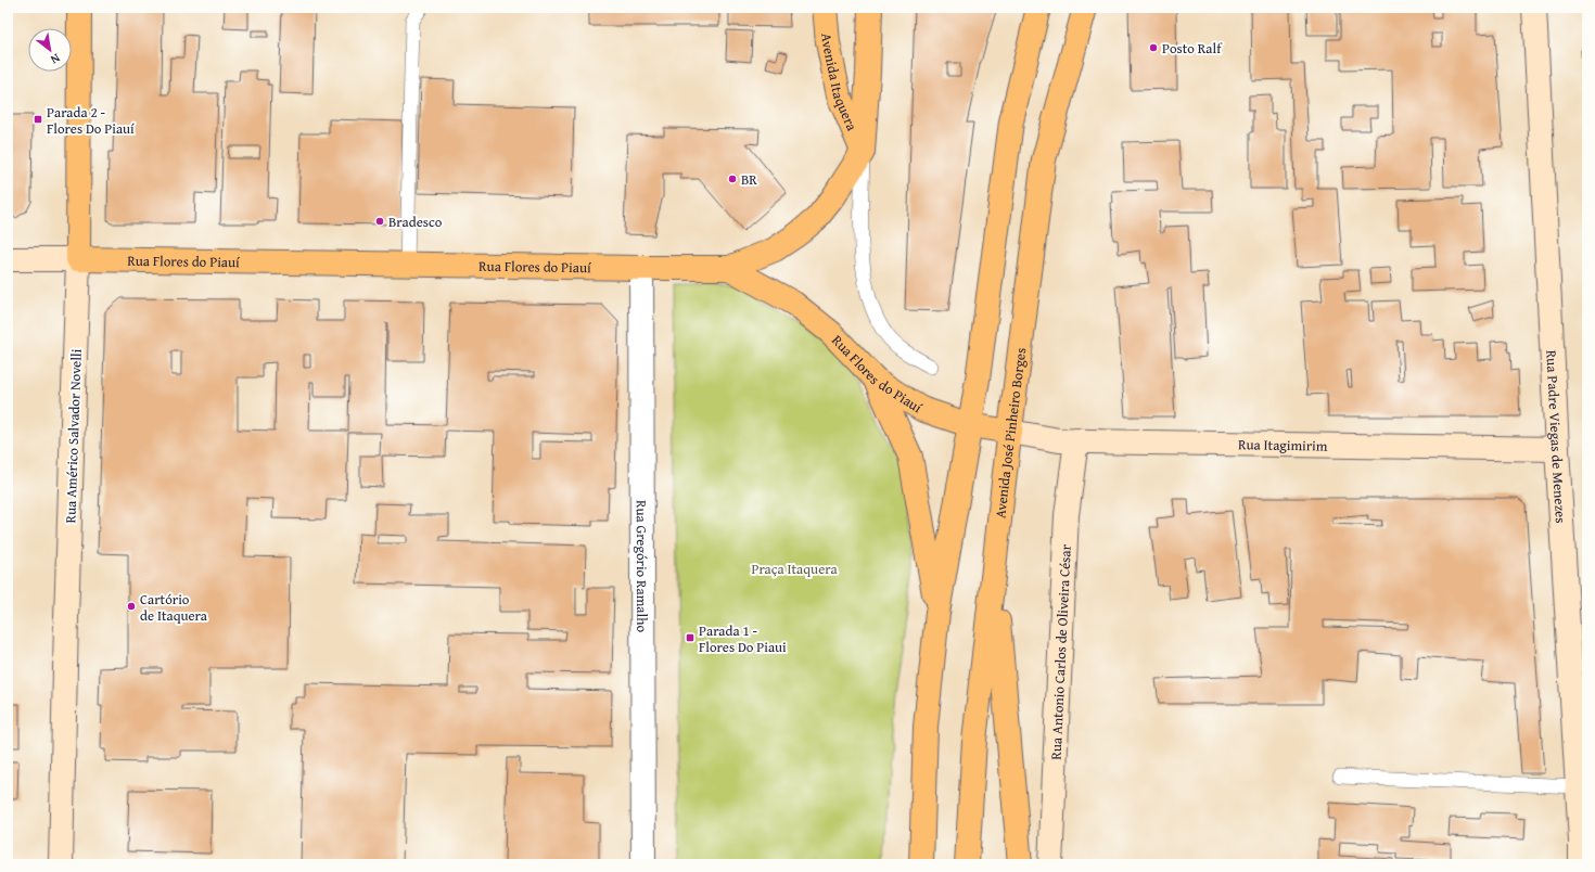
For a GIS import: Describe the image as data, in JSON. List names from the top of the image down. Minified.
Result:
{"streets":{"main road":["Avenida Itaquera","Rua Flores do Piauí","Avenida José Pinheiro Borges","Rua Américo Salvador Novelli"],"street":["Rua Padre Viegas de Menezes","Rua Itagimirim","Rua Gregório Ramalho","Rua Antonio Carlos de Oliveira César"]},"crossings":[["Rua Flores do Piauí","Avenida José Pinheiro Borges"],["Rua Flores do Piauí","Rua Américo Salvador Novelli"],["Rua Flores do Piauí","Rua Itagimirim"],["Rua Flores do Piauí","Rua Gregório Ramalho"],["Avenida José Pinheiro Borges","Rua Itagimirim"],["Rua Padre Viegas de Menezes","Rua Itagimirim"],["Rua Itagimirim","Rua Antonio Carlos de Oliveira César"]],"parks":["Praça Itaquera"],"places":{"other":["Posto Ralf","BR","Bradesco","Cartório de Itaquera"],"transit":["Parada 2 - Flores Do Piauí","Parada 1 - Flores Do Piaui"]},"north":"bottom right"}
